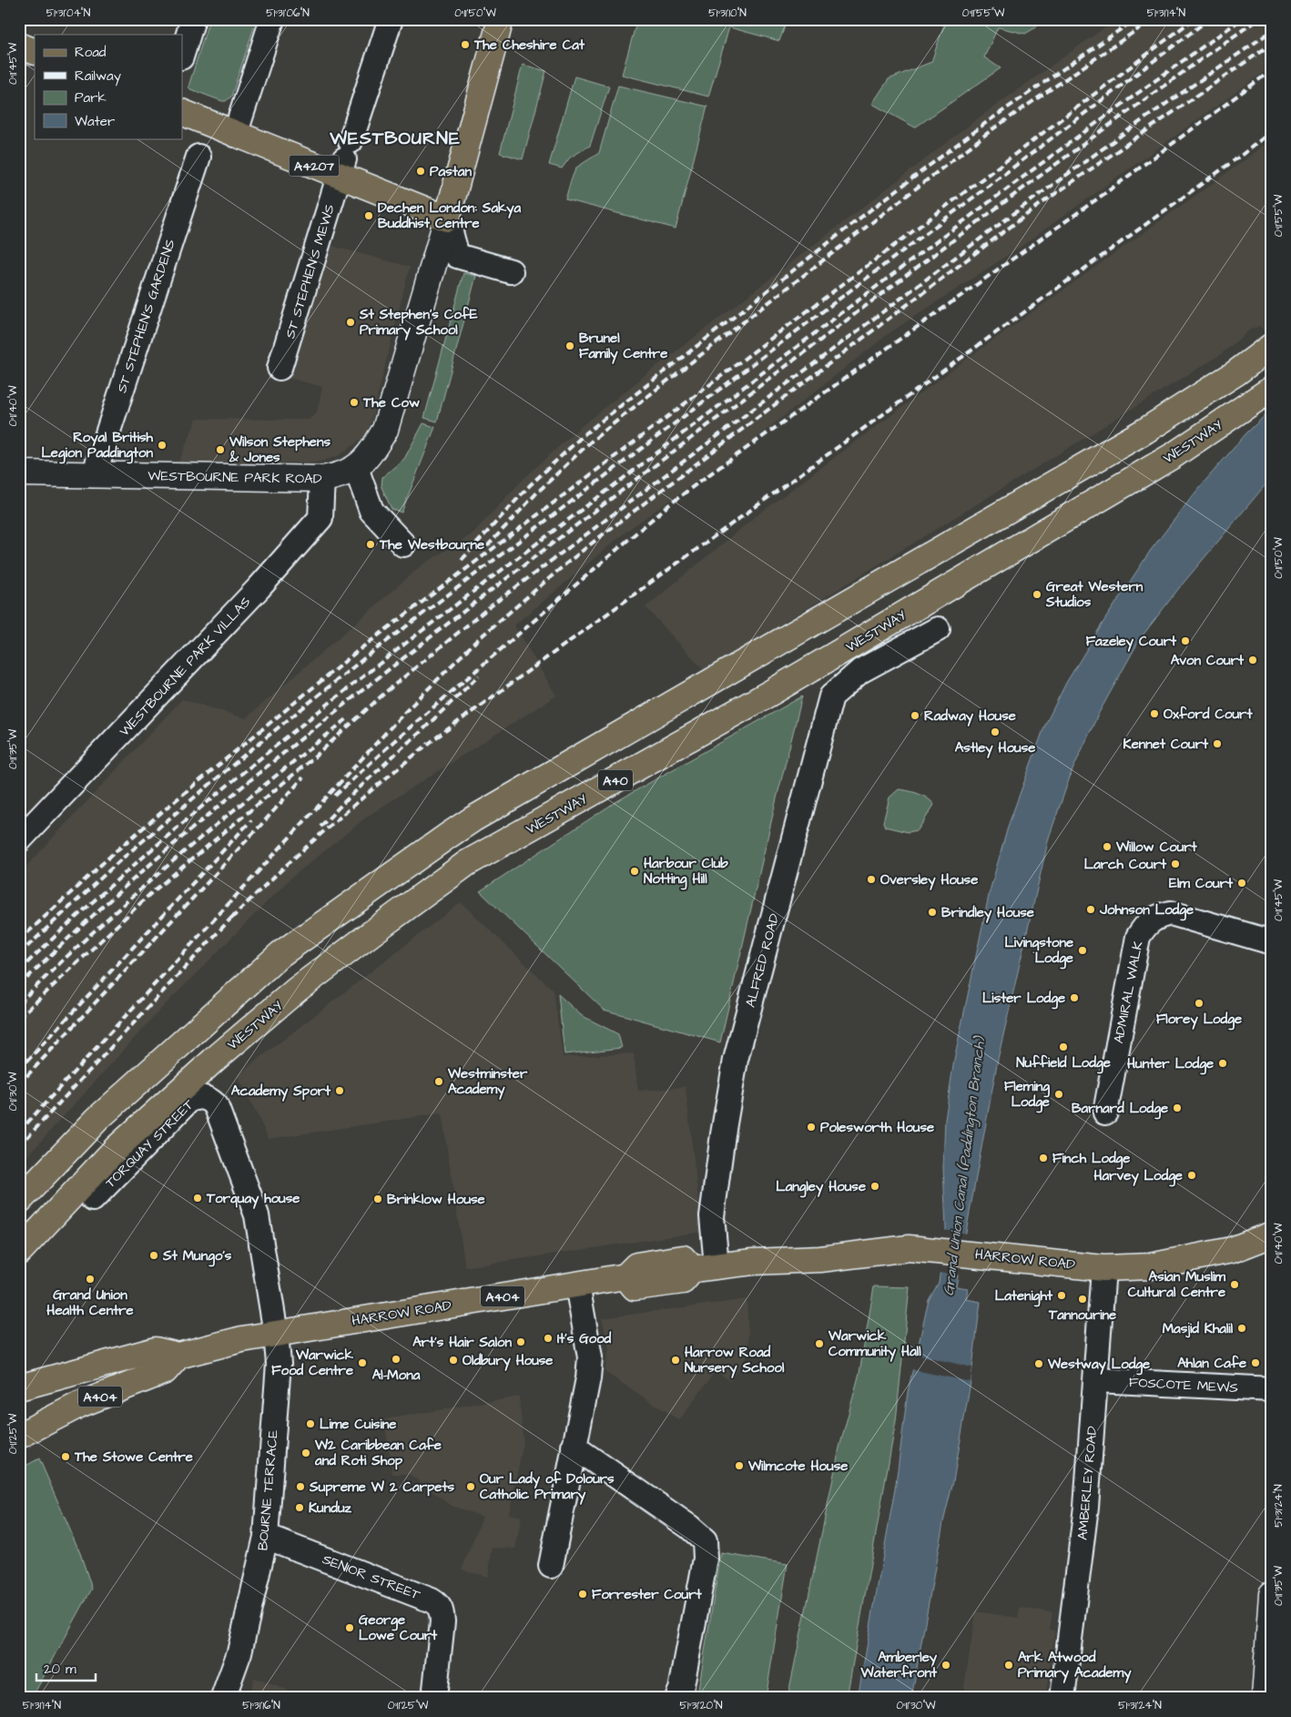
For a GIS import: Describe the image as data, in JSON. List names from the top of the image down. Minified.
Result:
{"streets":{"main road":["A4207","WESTWAY","WESTBOURNE PARK ROAD","A40","HARROW ROAD","A404"],"street":["ST STEPHEN'S MEWS","ST STEPHEN'S GARDENS","WESTBOURNE PARK VILLAS","ALFRED ROAD","ADMIRAL WALK","TORQUAY STREET","FOSCOTE MEWS","AMBERLEY ROAD","BOURNE TERRACE","SENIOR STREET"]},"crossings":[["A4207","ST STEPHEN'S MEWS"],["A4207","WESTBOURNE PARK ROAD"],["ST STEPHEN'S GARDENS","WESTBOURNE PARK ROAD"],["WESTBOURNE PARK ROAD","WESTBOURNE PARK VILLAS"],["ALFRED ROAD","HARROW ROAD"],["TORQUAY STREET","HARROW ROAD"],["TORQUAY STREET","BOURNE TERRACE"],["HARROW ROAD","A404"],["HARROW ROAD","AMBERLEY ROAD"],["HARROW ROAD","BOURNE TERRACE"],["FOSCOTE MEWS","AMBERLEY ROAD"],["BOURNE TERRACE","SENIOR STREET"]],"districts":["WESTBOURNE"],"water":["Grand Union Canal (Paddington Branch)"],"places":["The Cheshire Cat","Pastan","Dechen London: Sakya Buddhist Centre","St Stephen's CofE Primary School","Brunel Family Centre","The Cow","Royal British Legion Paddington","Wilson Stephens & Jones","The Westbourne","Great Western Studios","Fazeley Court","Avon Court","Oxford Court","Radway House","Astley House","Kennet Court","Willow Court","Larch Court","Harbour Club Notting Hill","Oversley House","Elm Court","Johnson Lodge","Brindley House","Livingstone Lodge","Lister Lodge","Florey Lodge","Nuffield Lodge","Hunter Lodge","Westminster Academy","Academy Sport","Fleming Lodge","Barnard Lodge","Polesworth House","Finch Lodge","Harvey Lodge","Langley House","Torquay house","Brinklow House","St Mungo's","Grand Union Health Centre","Asian Muslim Cultural Centre","Latenight","Tannourine","Masjid Khalil","It's Good","Art's Hair Salon","Warwick Community Hall","Al-Mona","Oldbury House","Harrow Road Nursery School","Warwick Food Centre","Ahlan Cafe","Westway Lodge","Lime Cuisine","W2 Caribbean Cafe and Roti Shop","The Stowe Centre","Wilmcote House","Supreme W 2 Carpets","Our Lady of Dolours Catholic Primary","Kunduz","Forrester Court","George Lowe Court","Amberley Waterfront","Ark Atwood Primary Academy"],"legend":["Road","Railway","Park","Water"],"scale_bar":"20 m","coordinates":["51°31'04\"N","51°31'06\"N","0°11'50\"W","51°31'10\"N","0°11'55\"W","51°31'14\"N","0°11'45\"W","0°11'40\"W","0°11'35\"W","0°11'30\"W","0°11'25\"W","51°31'24\"N","51°31'16\"N","51°31'20\"N"]}
